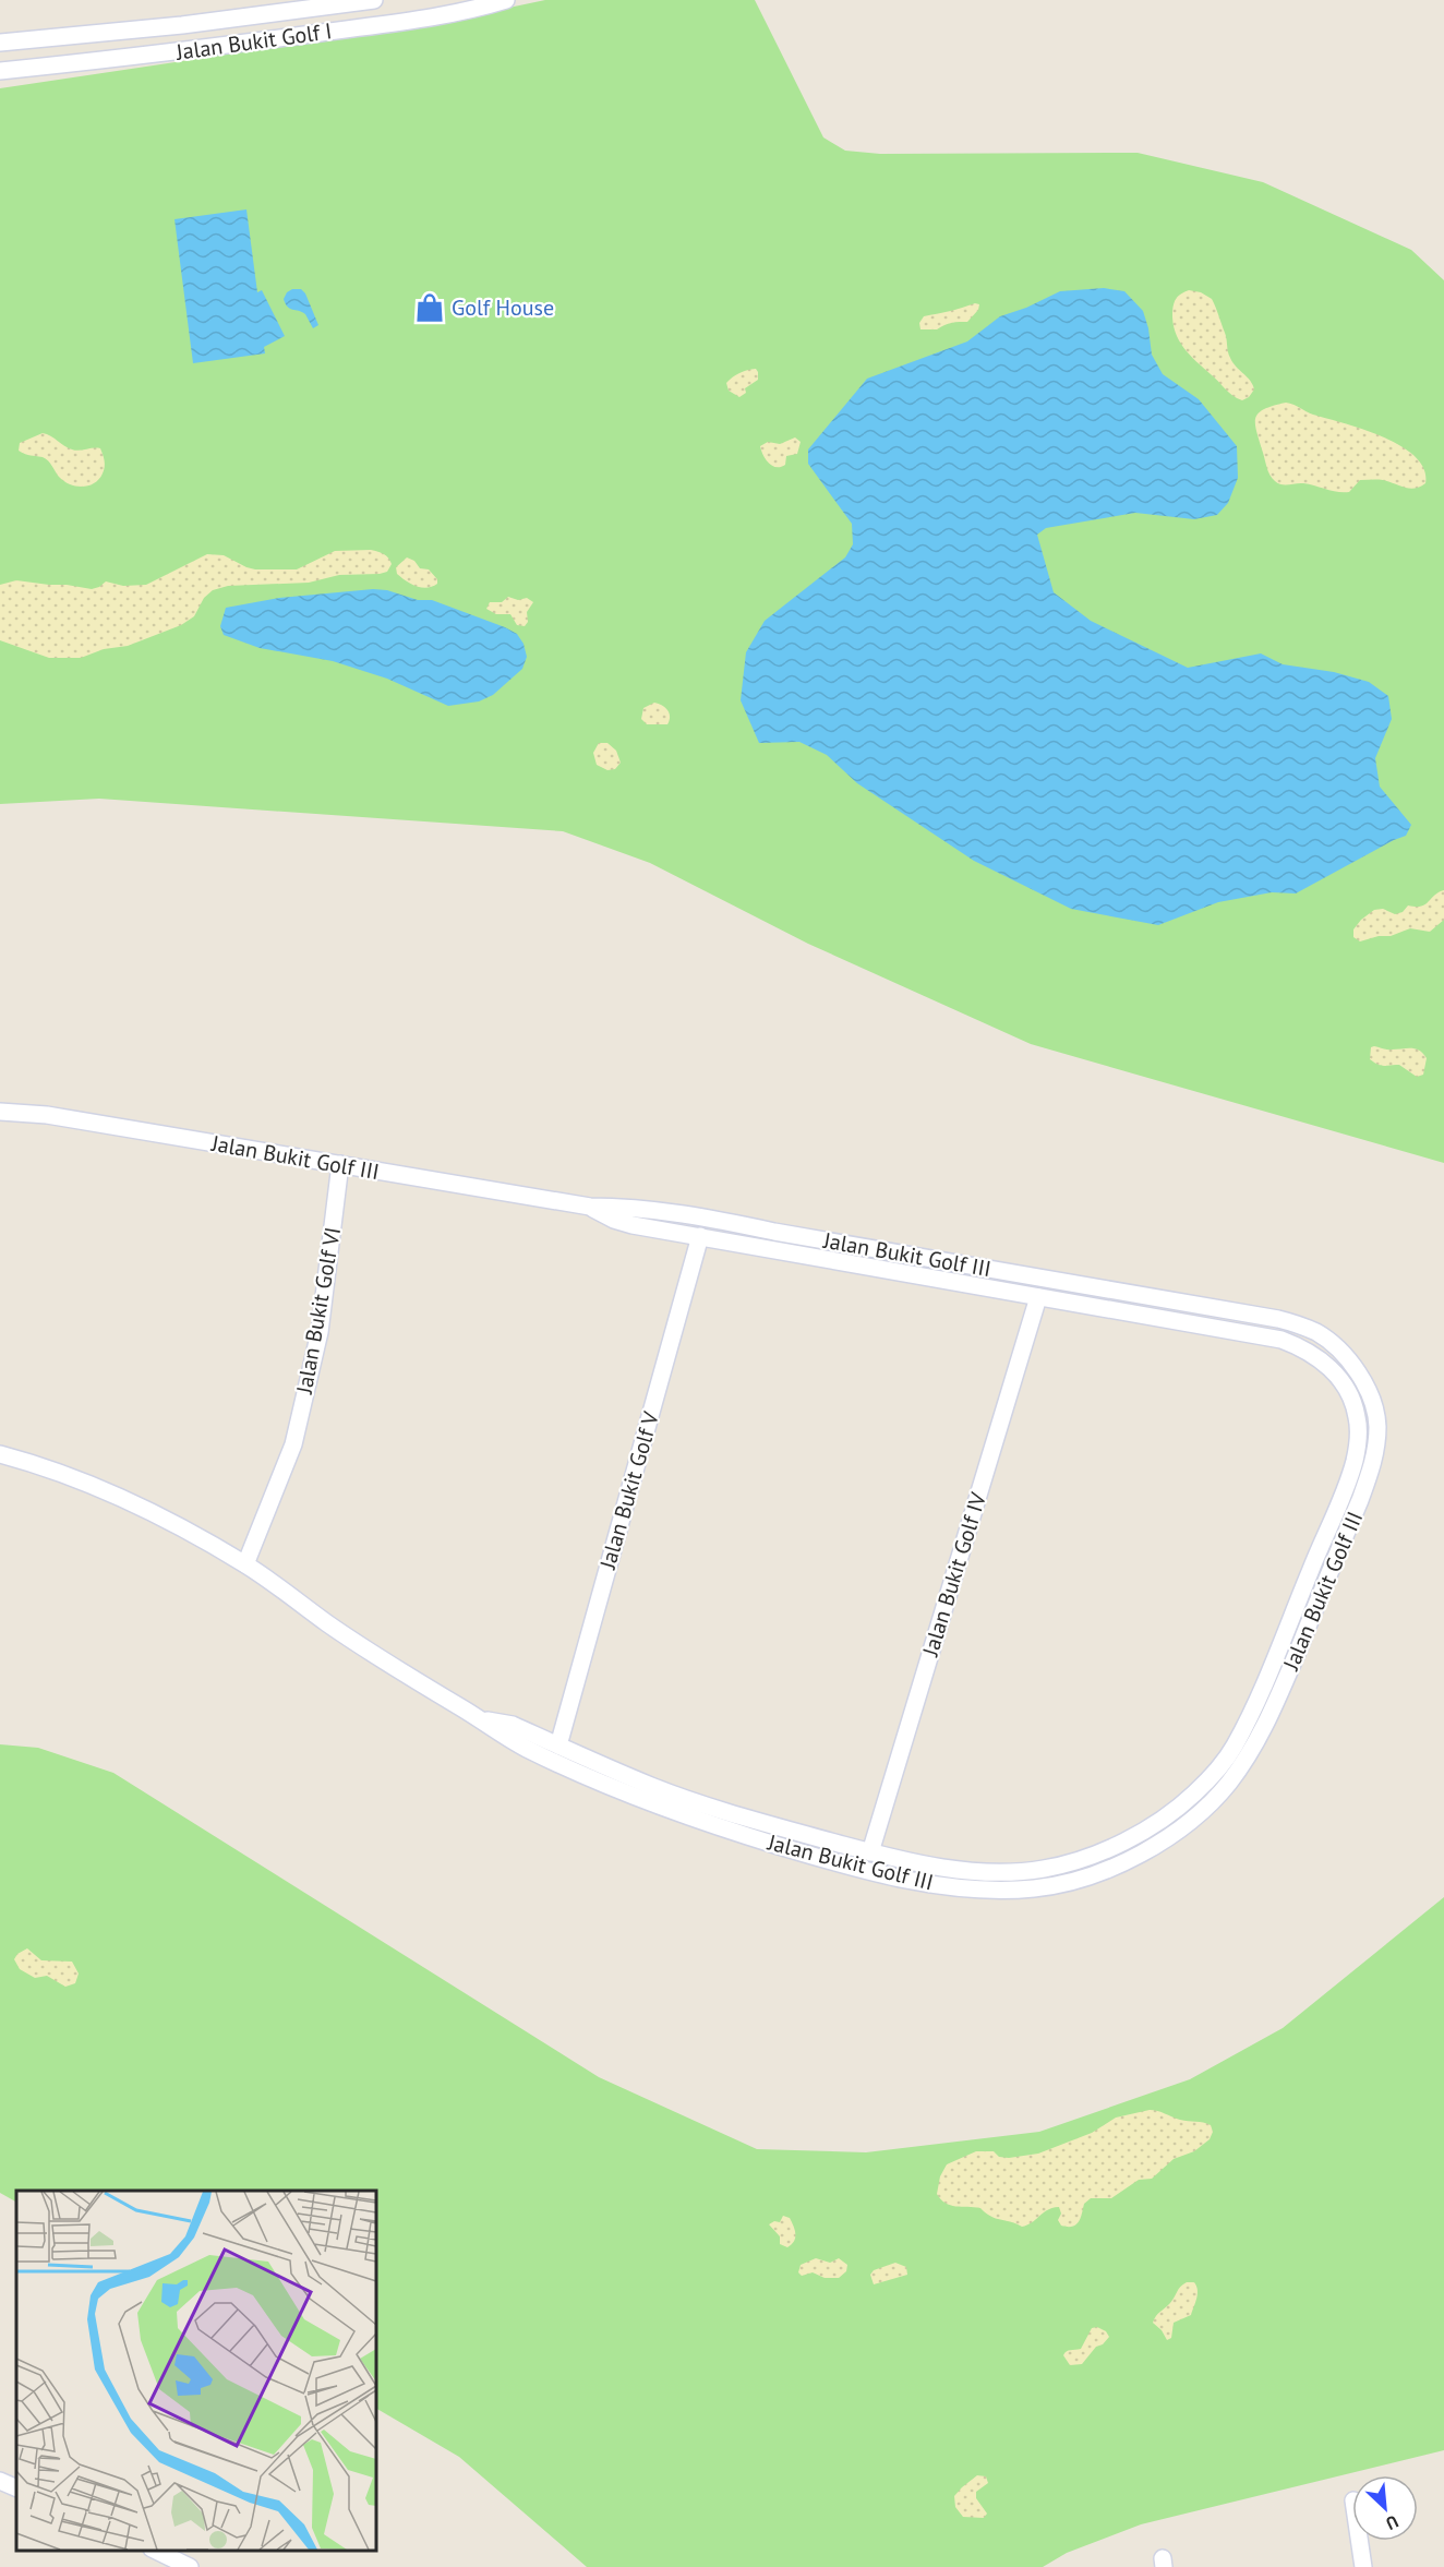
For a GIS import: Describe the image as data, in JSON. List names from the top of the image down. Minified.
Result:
{"streets":{"street":["Jalan Bukit Golf I","Jalan Bukit Golf III","Jalan Bukit Golf VI","Jalan Bukit Golf V","Jalan Bukit Golf IV"]},"crossings":[["Jalan Bukit Golf III","Jalan Bukit Golf VI"],["Jalan Bukit Golf III","Jalan Bukit Golf V"],["Jalan Bukit Golf III","Jalan Bukit Golf IV"]],"places":{"shop":["Golf House"]},"north":"bottom right"}
